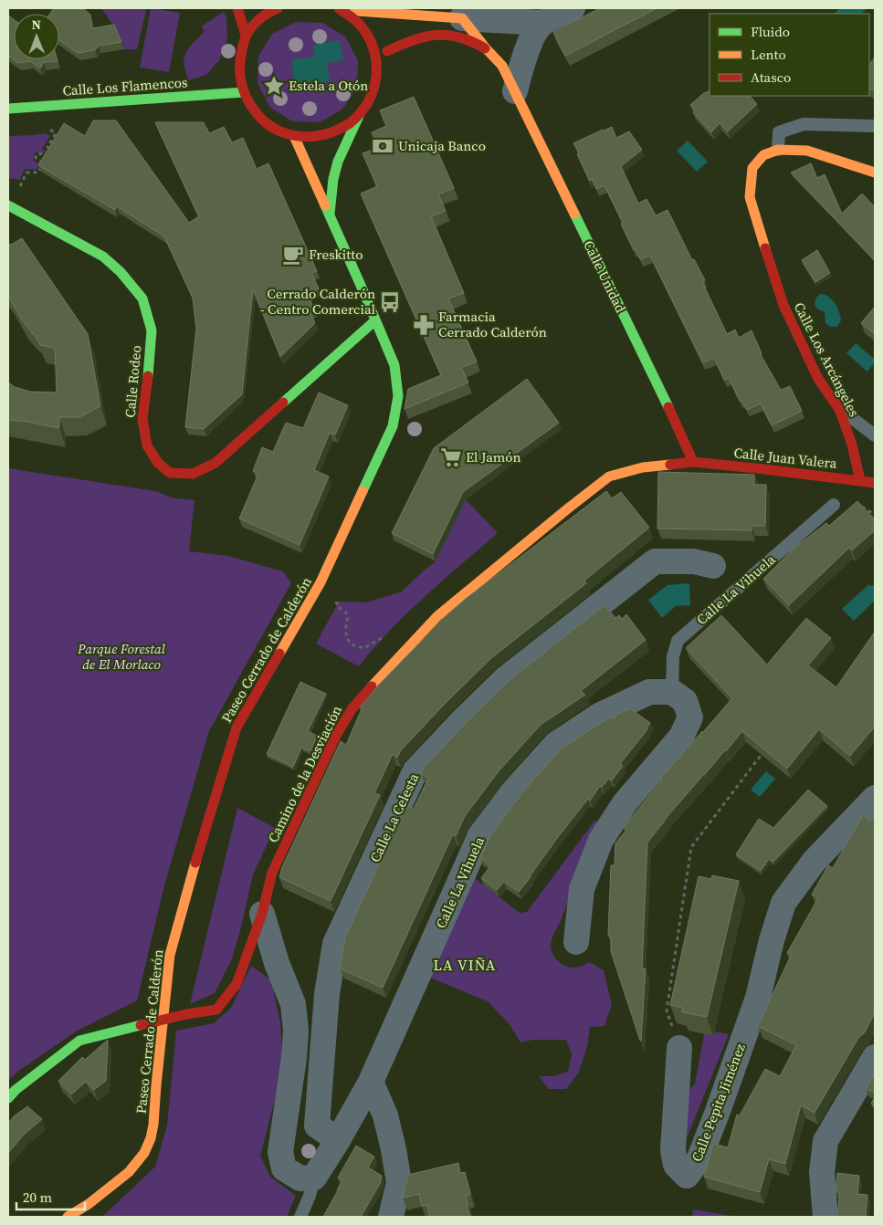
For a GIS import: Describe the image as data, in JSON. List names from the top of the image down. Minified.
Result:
{"streets":{"street":["Calle Los Flamencos","Calle Unidad","Calle Los Arcángeles","Calle Rodeo","Calle Juan Valera","Calle La Vihuela","Paseo Cerrado de Calderón","Camino de la Desviación","Calle La Celesta","Calle Pepita Jiménez"]},"crossings":[["Calle Unidad","Calle Juan Valera"],["Calle Unidad","Camino de la Desviación"],["Calle Los Arcángeles","Calle Juan Valera"],["Calle Rodeo","Paseo Cerrado de Calderón"],["Calle Juan Valera","Camino de la Desviación"],["Calle La Vihuela","Calle La Celesta"]],"districts":["LA VIÑA"],"parks":["Parque Forestal de El Morlaco"],"places":{"place":["Estela a Otón"],"bank":["Unicaja Banco"],"cafe":["Freskitto"],"bus stop":["Cerrado Calderón - Centro Comercial"],"pharmacy":["Farmacia Cerrado Calderón"],"supermarket":["El Jamón"]},"legend":["Fluido","Lento","Atasco"],"scale_bar":"20 m","north":"top"}
